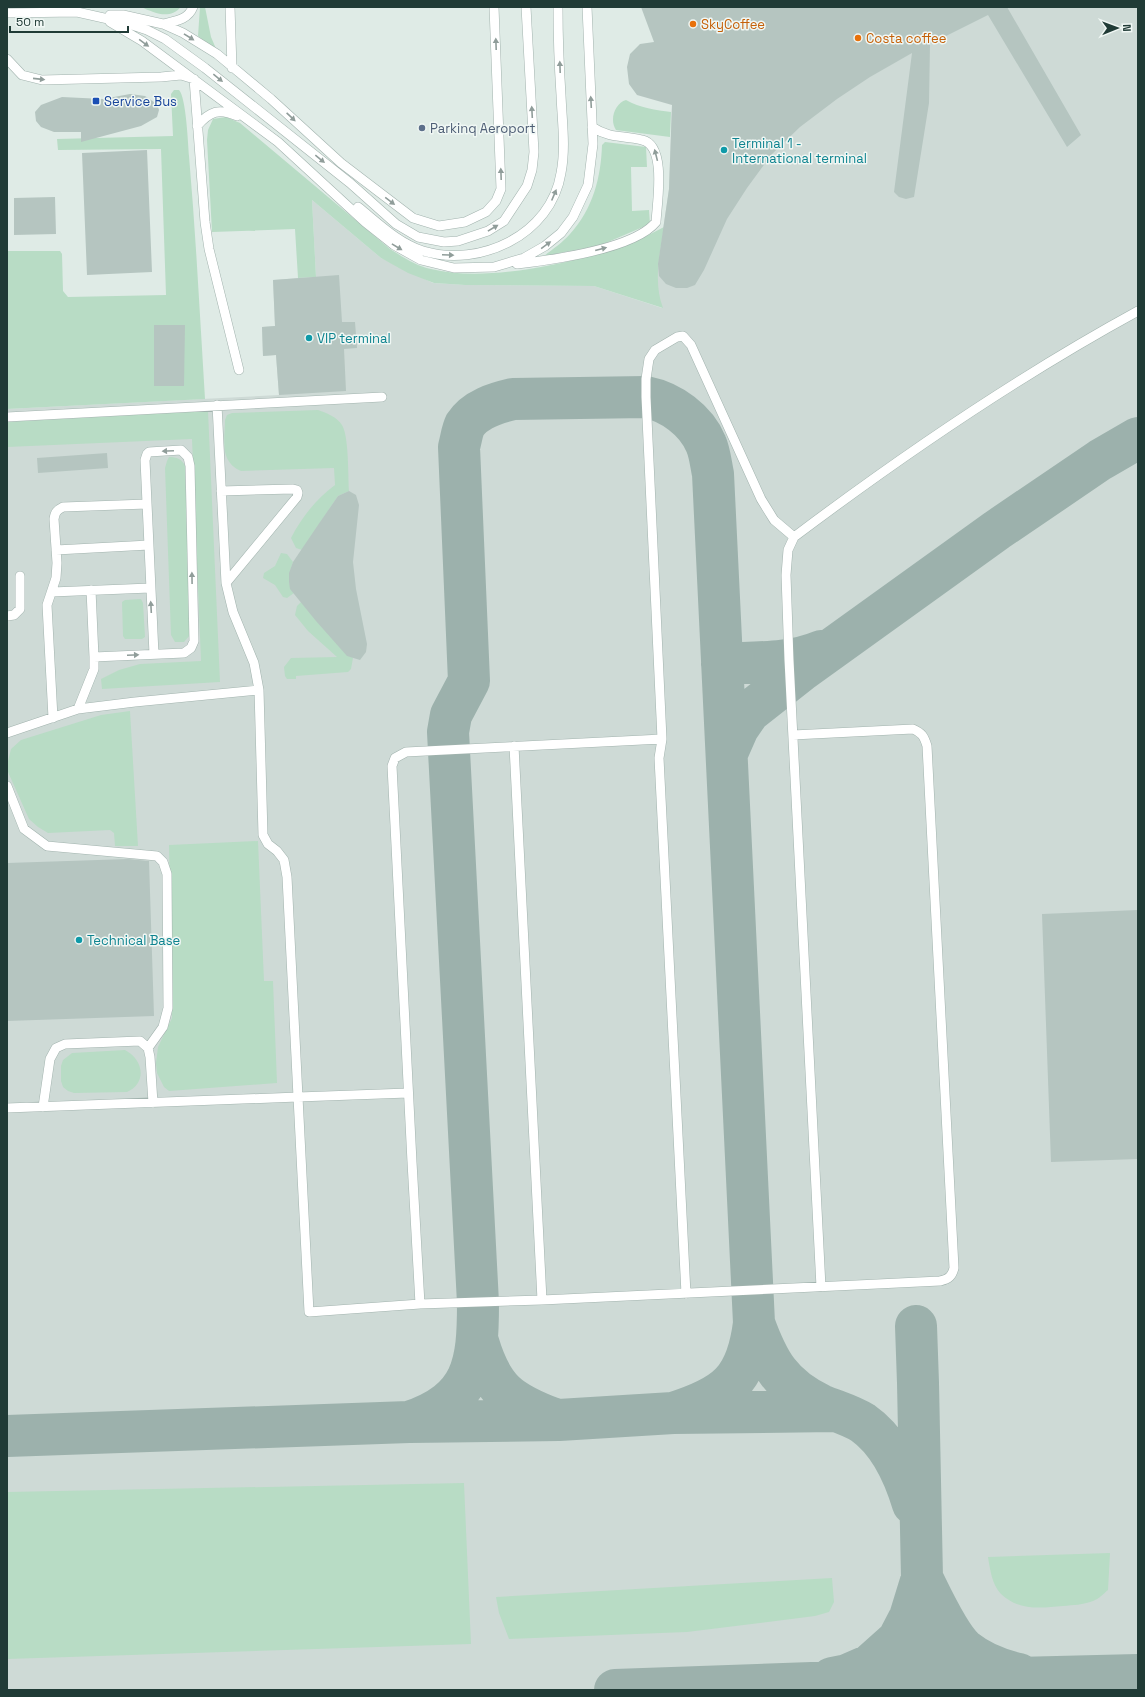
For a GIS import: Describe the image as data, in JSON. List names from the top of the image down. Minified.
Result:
{"places":{"other":["SkyCoffee","Costa coffee","Parkinq Aeroport","Terminal 1 - International terminal","VIP terminal","Technical Base"],"transit":["Service Bus"]},"scale_bar":"50 m","north":"right"}
